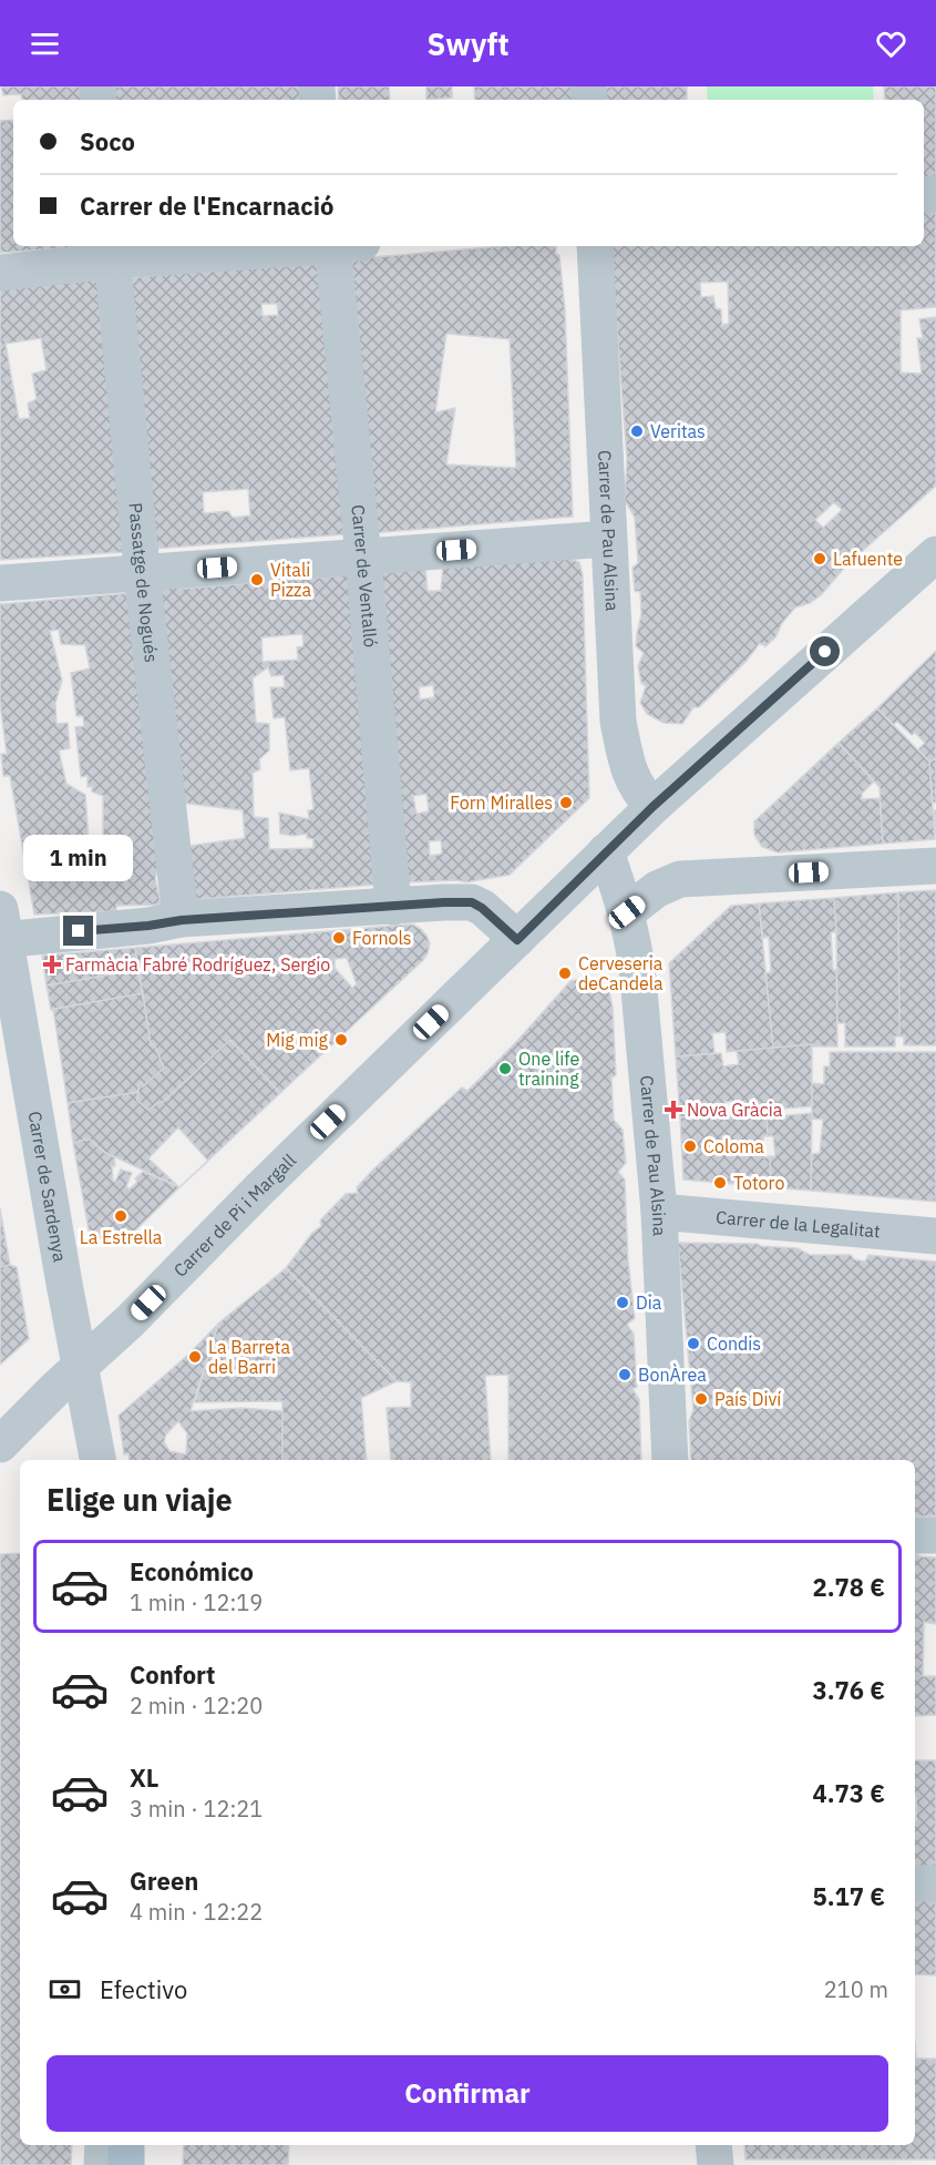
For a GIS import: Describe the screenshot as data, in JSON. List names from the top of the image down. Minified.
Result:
{"streets":{"street":["Carrer de Pau Alsina","Carrer de Ventalló","Passatge de Nogués","Carrer de Sardenya","Carrer de Pi i Margall","Carrer de la Legalitat"]},"crossings":[["Carrer de Pau Alsina","Carrer de Pi i Margall"],["Carrer de Pau Alsina","Carrer de la Legalitat"],["Carrer de Sardenya","Carrer de Pi i Margall"]],"places":{"other":["Veritas","Lafuente","Vitali Pizza","Forn Miralles","Fornols","Cerveseria deCandela","Mig mig","One life training","Coloma","Totoro","La Estrella","Dia","Condis","La Barreta del Barri","BonÀrea","País Diví"],"health":["Farmàcia Fabré Rodríguez, Sergio","Nova Gràcia"]},"page":{"header":"Swyft","banner":["Soco","Carrer de l'Encarnació"],"bubble":"1 min","heading":"Elige un viaje","list":[{"name":"Económico","note":"1 min · 12:19","value":"2.78 €"},{"name":"Confort","note":"2 min · 12:20","value":"3.76 €"},{"name":"XL","note":"3 min · 12:21","value":"4.73 €"},{"name":"Green","note":"4 min · 12:22","value":"5.17 €"}],"pay":["Efectivo","210 m"],"buttons":"Confirmar"}}
